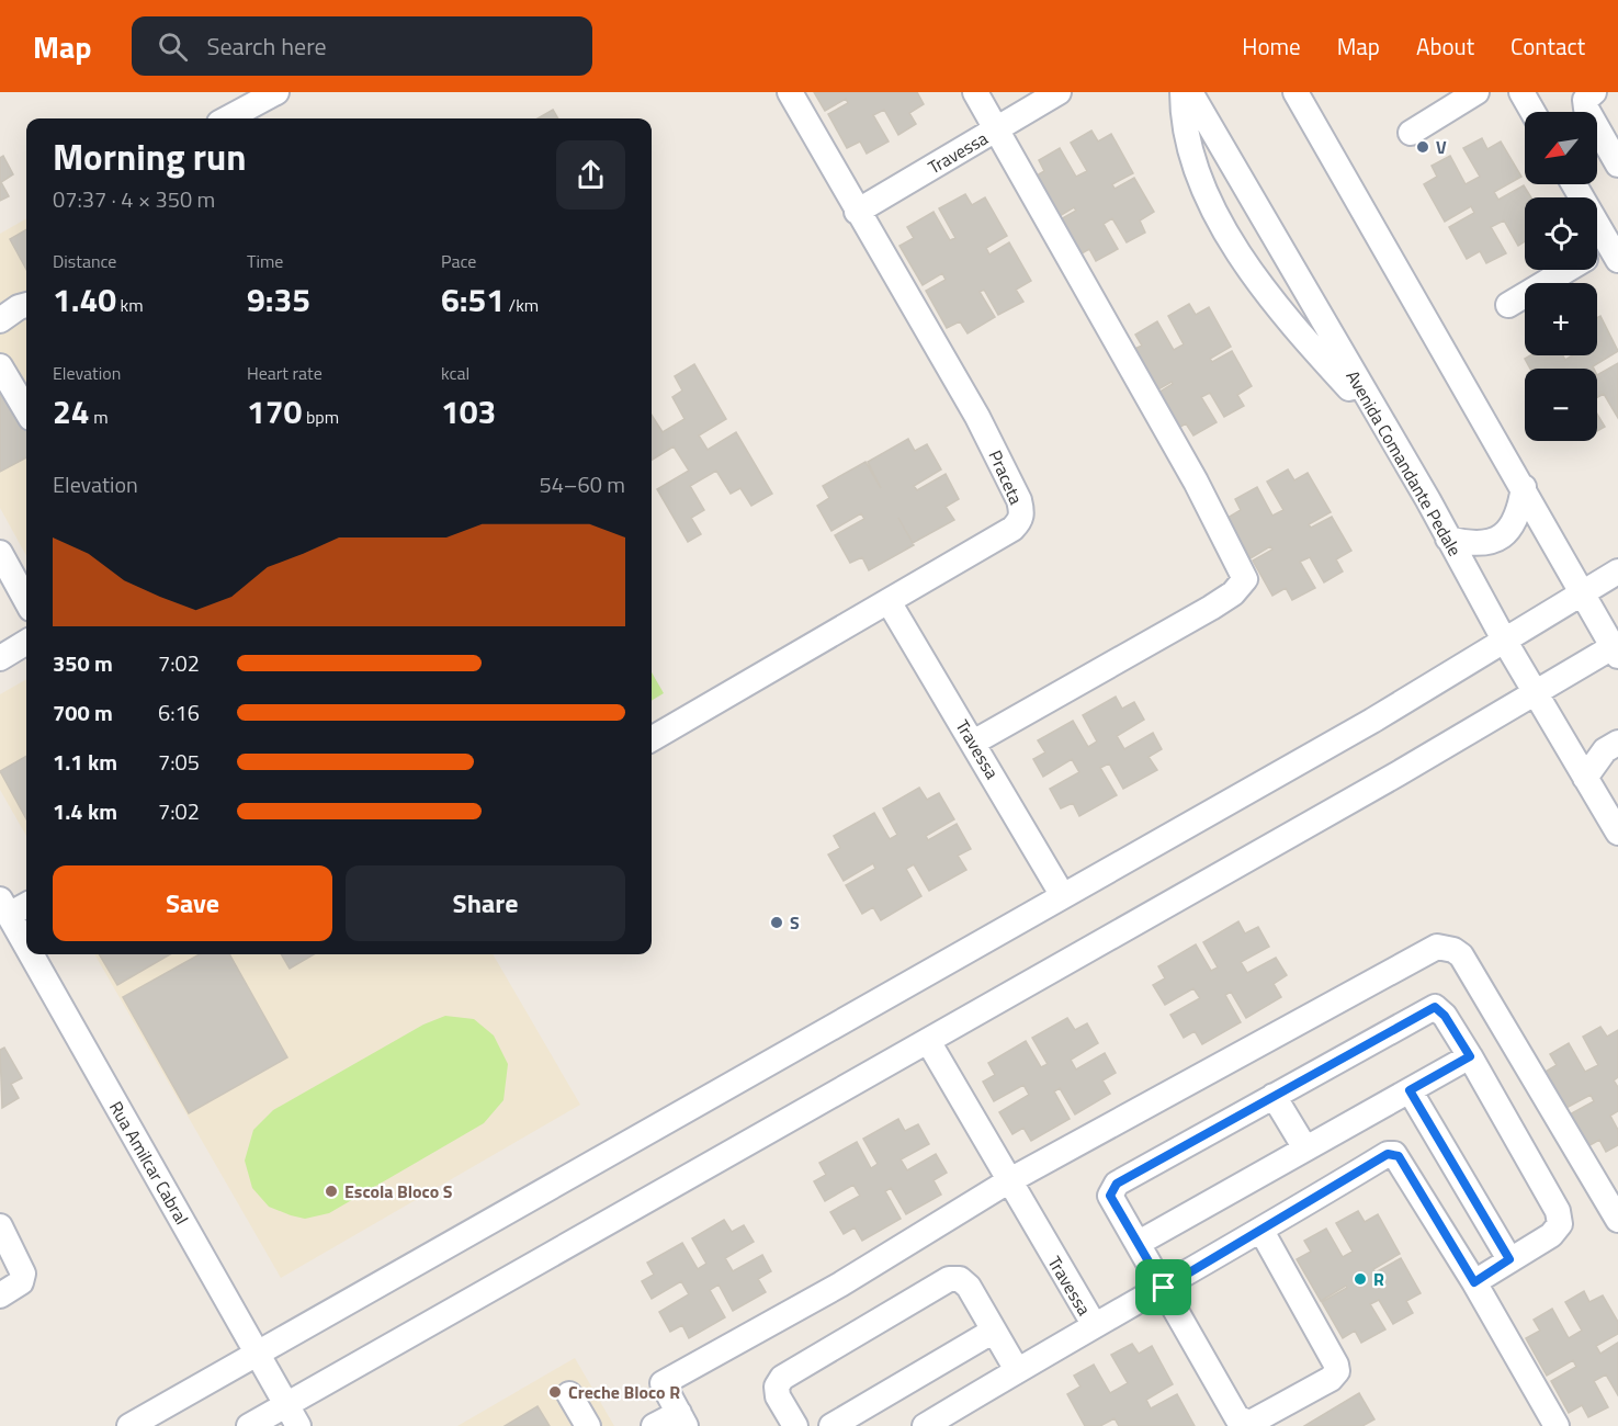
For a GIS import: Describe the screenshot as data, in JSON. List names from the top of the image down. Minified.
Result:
{"streets":{"street":["Travessa","Avenida Comandante Pedale","Praceta","Rua Amilcar Cabral"]},"crossings":[["Travessa","Praceta"]],"places":["V","S","Escola Bloco S","R","Creche Bloco R"],"north":"bottom left","page":{"header":"Map","search":"Search here","nav":["Home","Map","About","Contact"],"map_buttons":["+","−"],"heading":["Morning run","07:37 · 4 × 350 m"],"stats":[["Distance","1.40 km"],["Time","9:35"],["Pace","6:51 /km"],["Elevation","24 m"],["Heart rate","170 bpm"],["kcal","103"]],"chart":["Elevation","54–60 m"],"list":[{"name":"350 m","note":"7:02"},{"name":"700 m","note":"6:16"},{"name":"1.1 km","note":"7:05"},{"name":"1.4 km","note":"7:02"}],"buttons":["Save","Share"]}}
